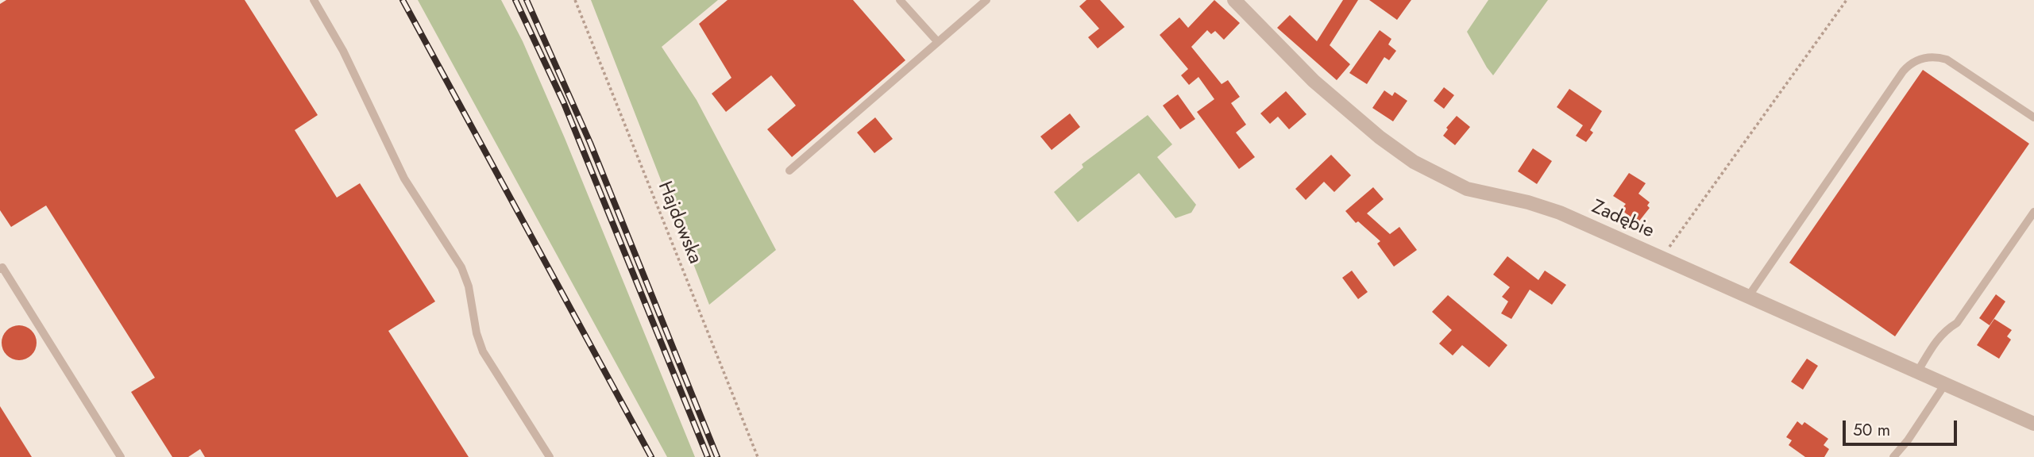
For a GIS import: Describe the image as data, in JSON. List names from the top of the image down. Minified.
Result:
{"streets":{"street":["Zadębie"],"path":["Hajdowska"]},"scale_bar":"50 m"}
